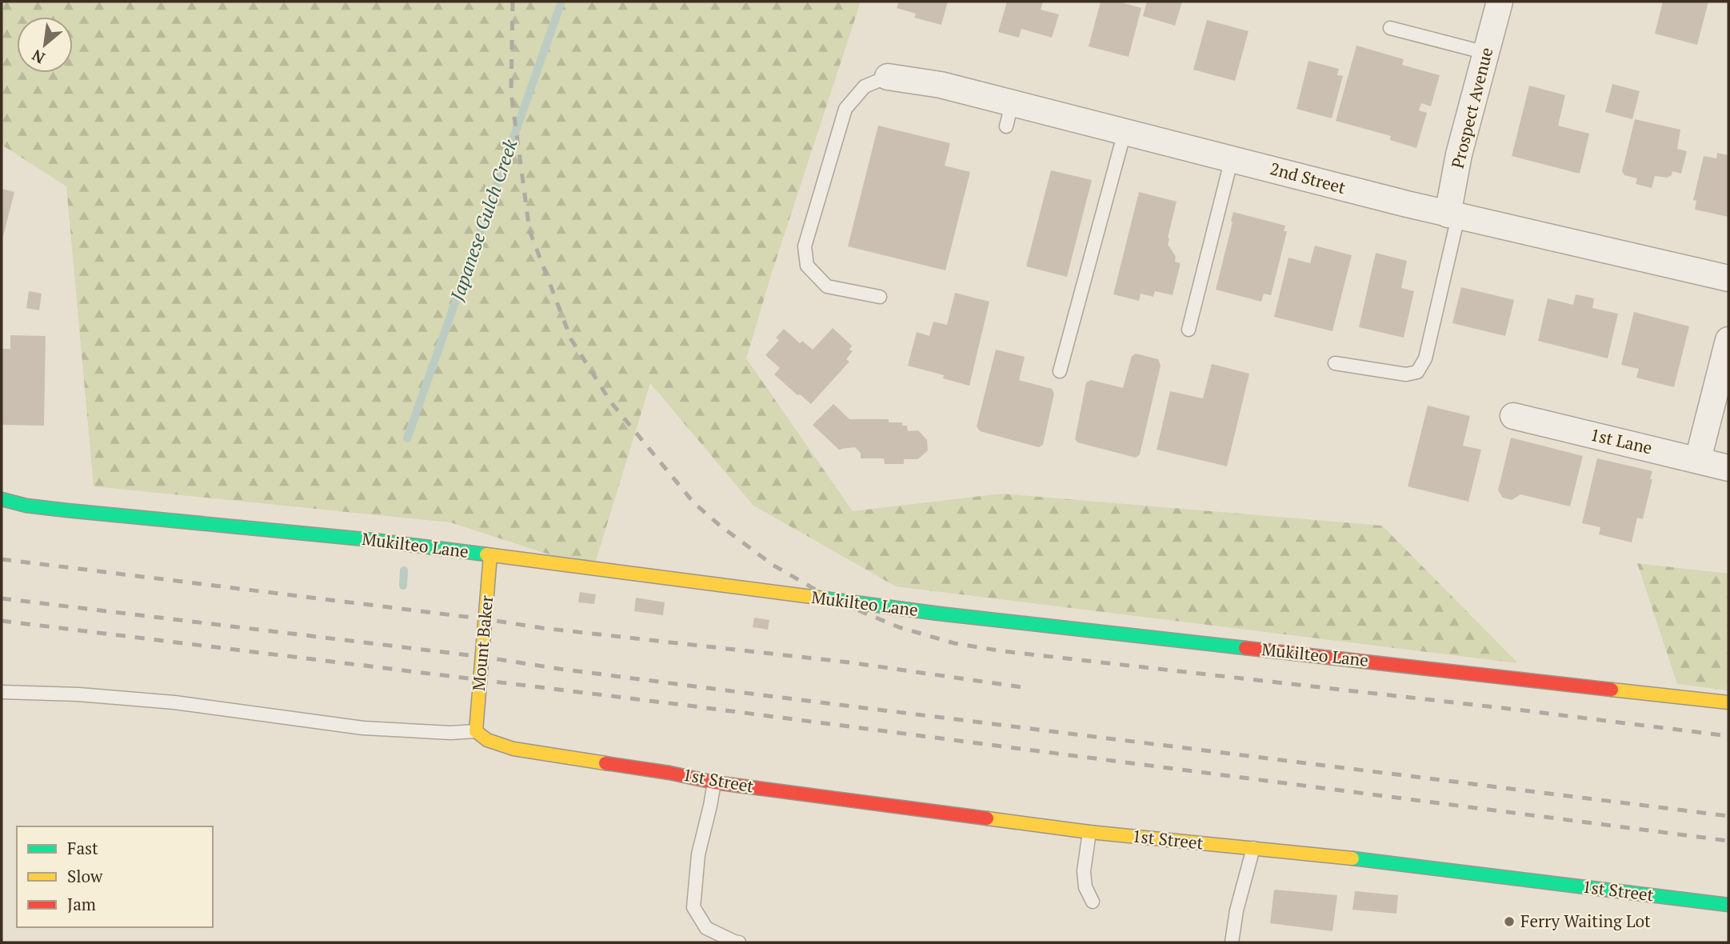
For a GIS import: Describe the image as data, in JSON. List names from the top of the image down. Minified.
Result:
{"streets":{"street":["Prospect Avenue","2nd Street","1st Lane","Mukilteo Lane","Mount Baker","1st Street"]},"crossings":[["Prospect Avenue","2nd Street"],["Mukilteo Lane","Mount Baker"],["Mount Baker","1st Street"]],"water":["Japanese Gulch Creek"],"places":["Ferry Waiting Lot"],"legend":["Fast","Slow","Jam"],"north":"bottom left"}
